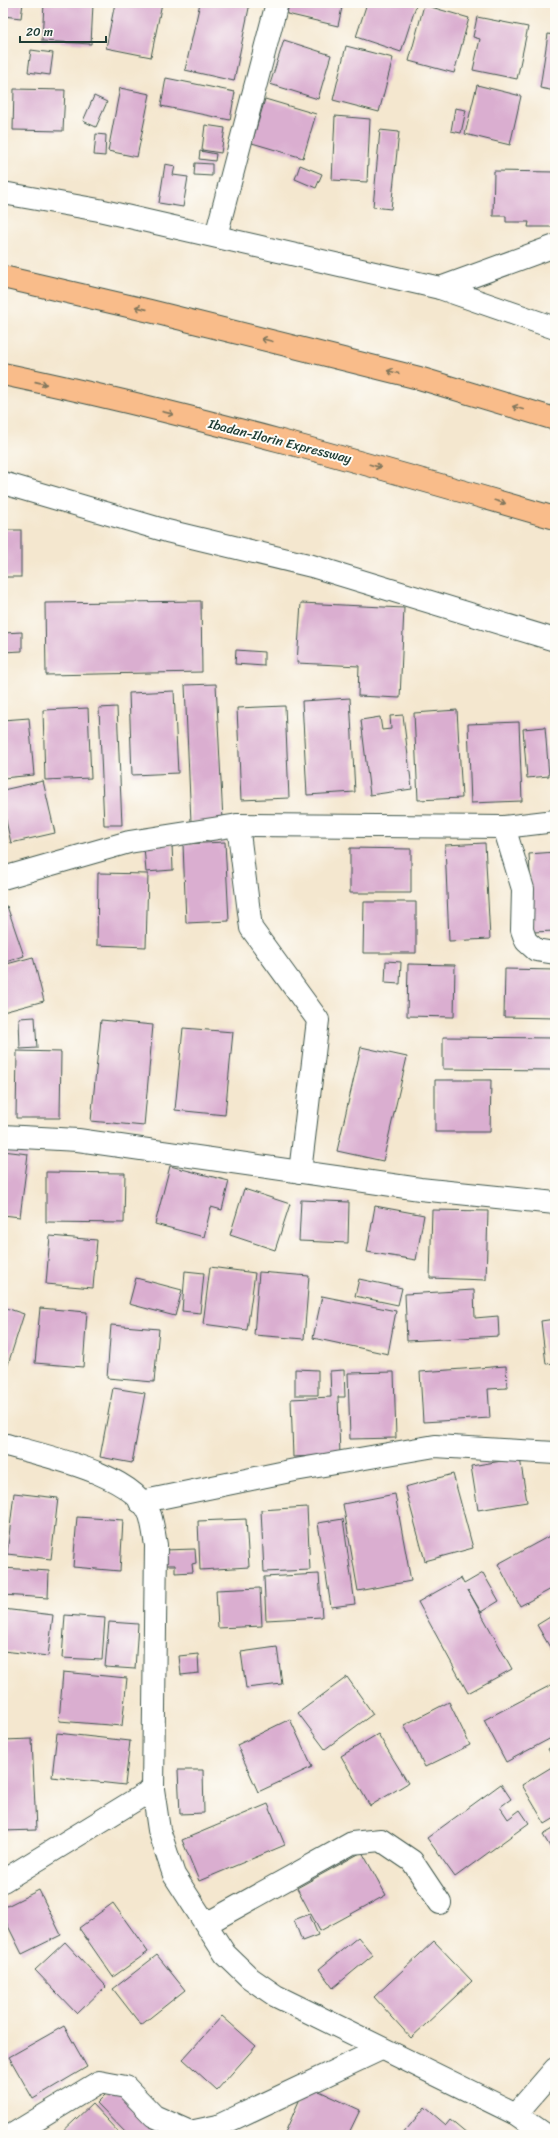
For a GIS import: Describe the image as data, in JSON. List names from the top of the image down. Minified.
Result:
{"streets":{"highway":["Ibadan-Ilorin Expressway"]},"scale_bar":"20 m"}
